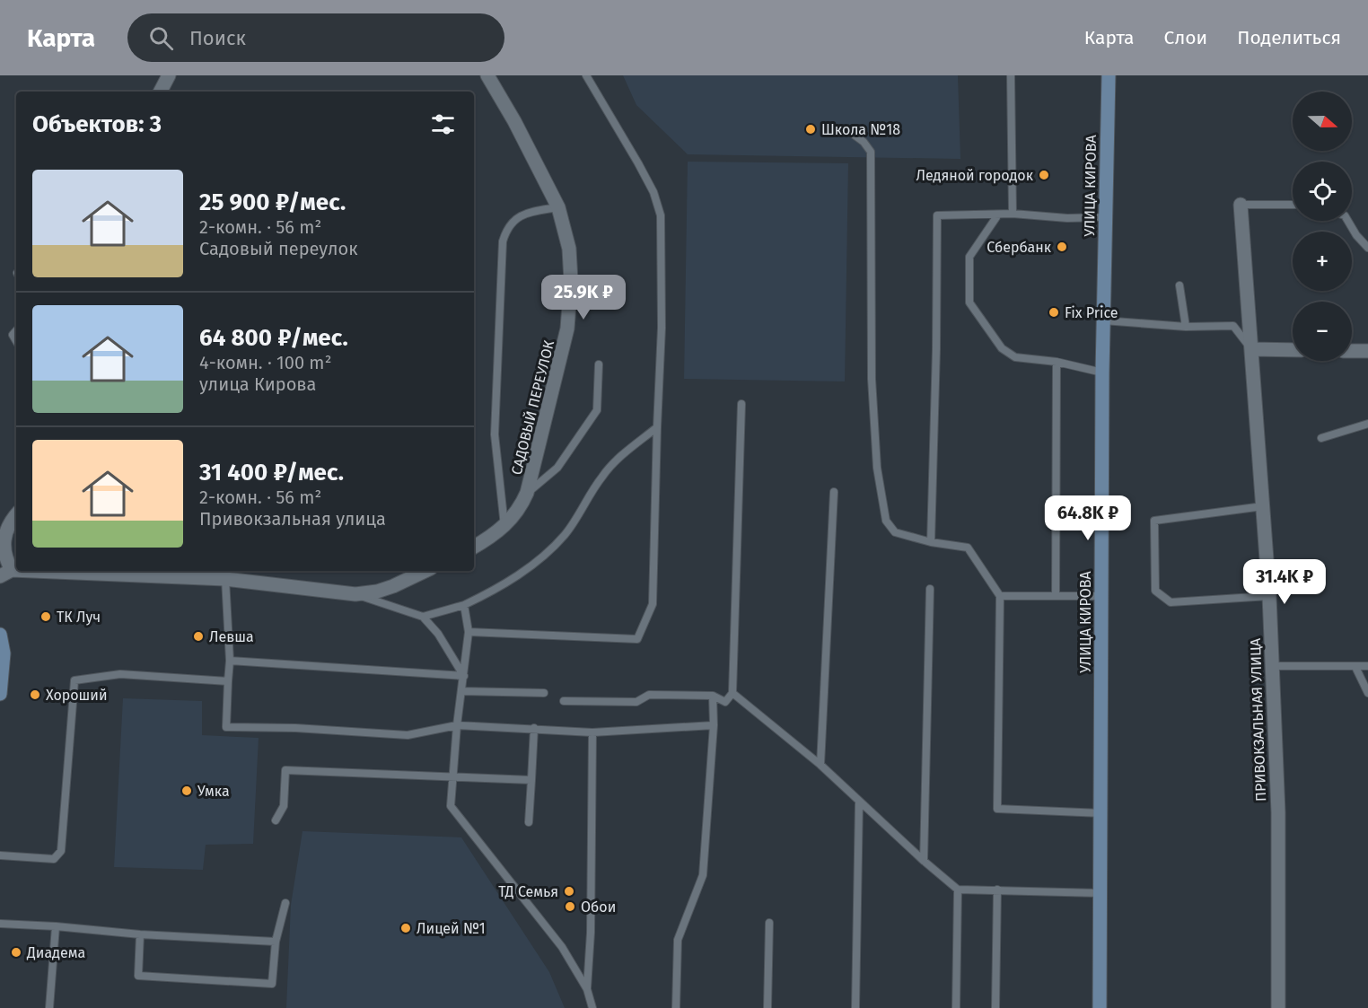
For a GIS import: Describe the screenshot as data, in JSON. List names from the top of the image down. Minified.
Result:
{"streets":{"main road":["УЛИЦА КИРОВА"],"street":["САДОВЫЙ ПЕРЕУЛОК","ПРИВОКЗАЛЬНАЯ УЛИЦА"]},"places":["Школа №18","Ледяной городок","Сбербанк","Fix Price","ТК Луч","Левша","Хороший","Умка","ТД Семья","Обои","Лицей №1","Диадема"],"north":"right","page":{"header":"Карта","search":"Поиск","nav":["Карта","Слои","Поделиться"],"map_buttons":["+","−"],"heading":"Объектов: 3","list":[{"name":"25 900 ₽/мес.","note":"2-комн. · 56 m² · Садовый переулок"},{"name":"64 800 ₽/мес.","note":"4-комн. · 100 m² · улица Кирова"},{"name":"31 400 ₽/мес.","note":"2-комн. · 56 m² · Привокзальная улица"}],"price":["25.9K ₽","64.8K ₽","31.4K ₽"]}}
